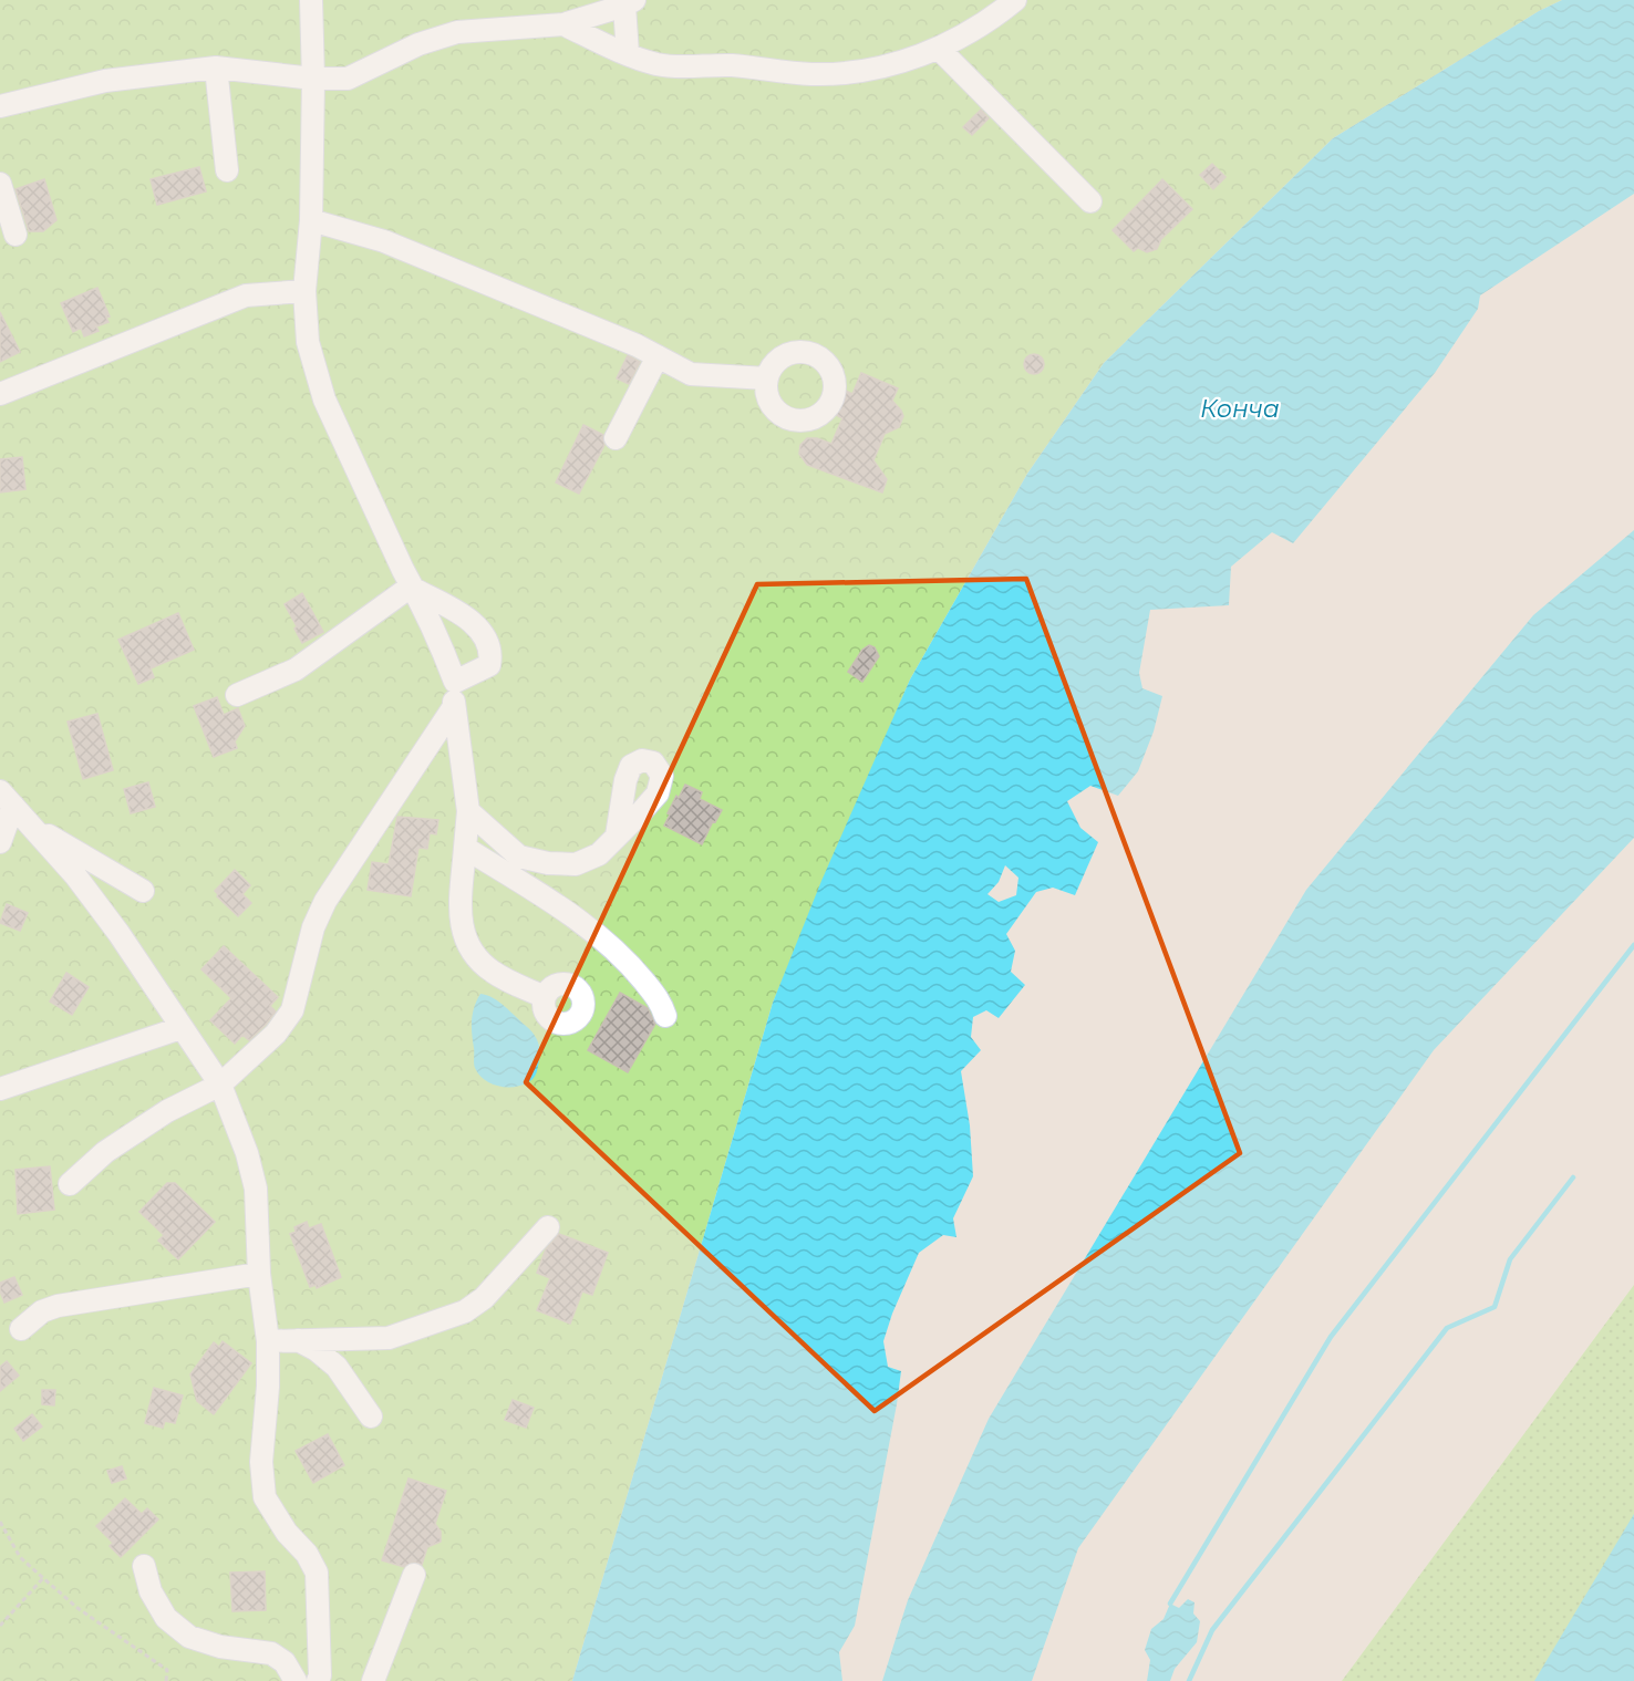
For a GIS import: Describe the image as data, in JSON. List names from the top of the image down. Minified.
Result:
{"water":["Конча"]}
